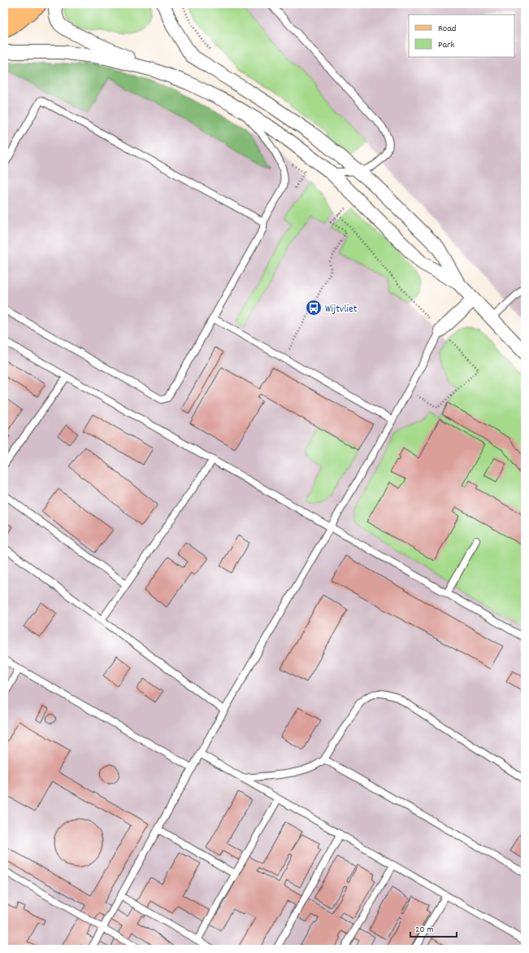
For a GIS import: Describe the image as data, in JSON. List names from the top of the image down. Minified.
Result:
{"places":{"bus stop":["Wijtvliet"]},"legend":["Road","Park"],"scale_bar":"20 m"}
